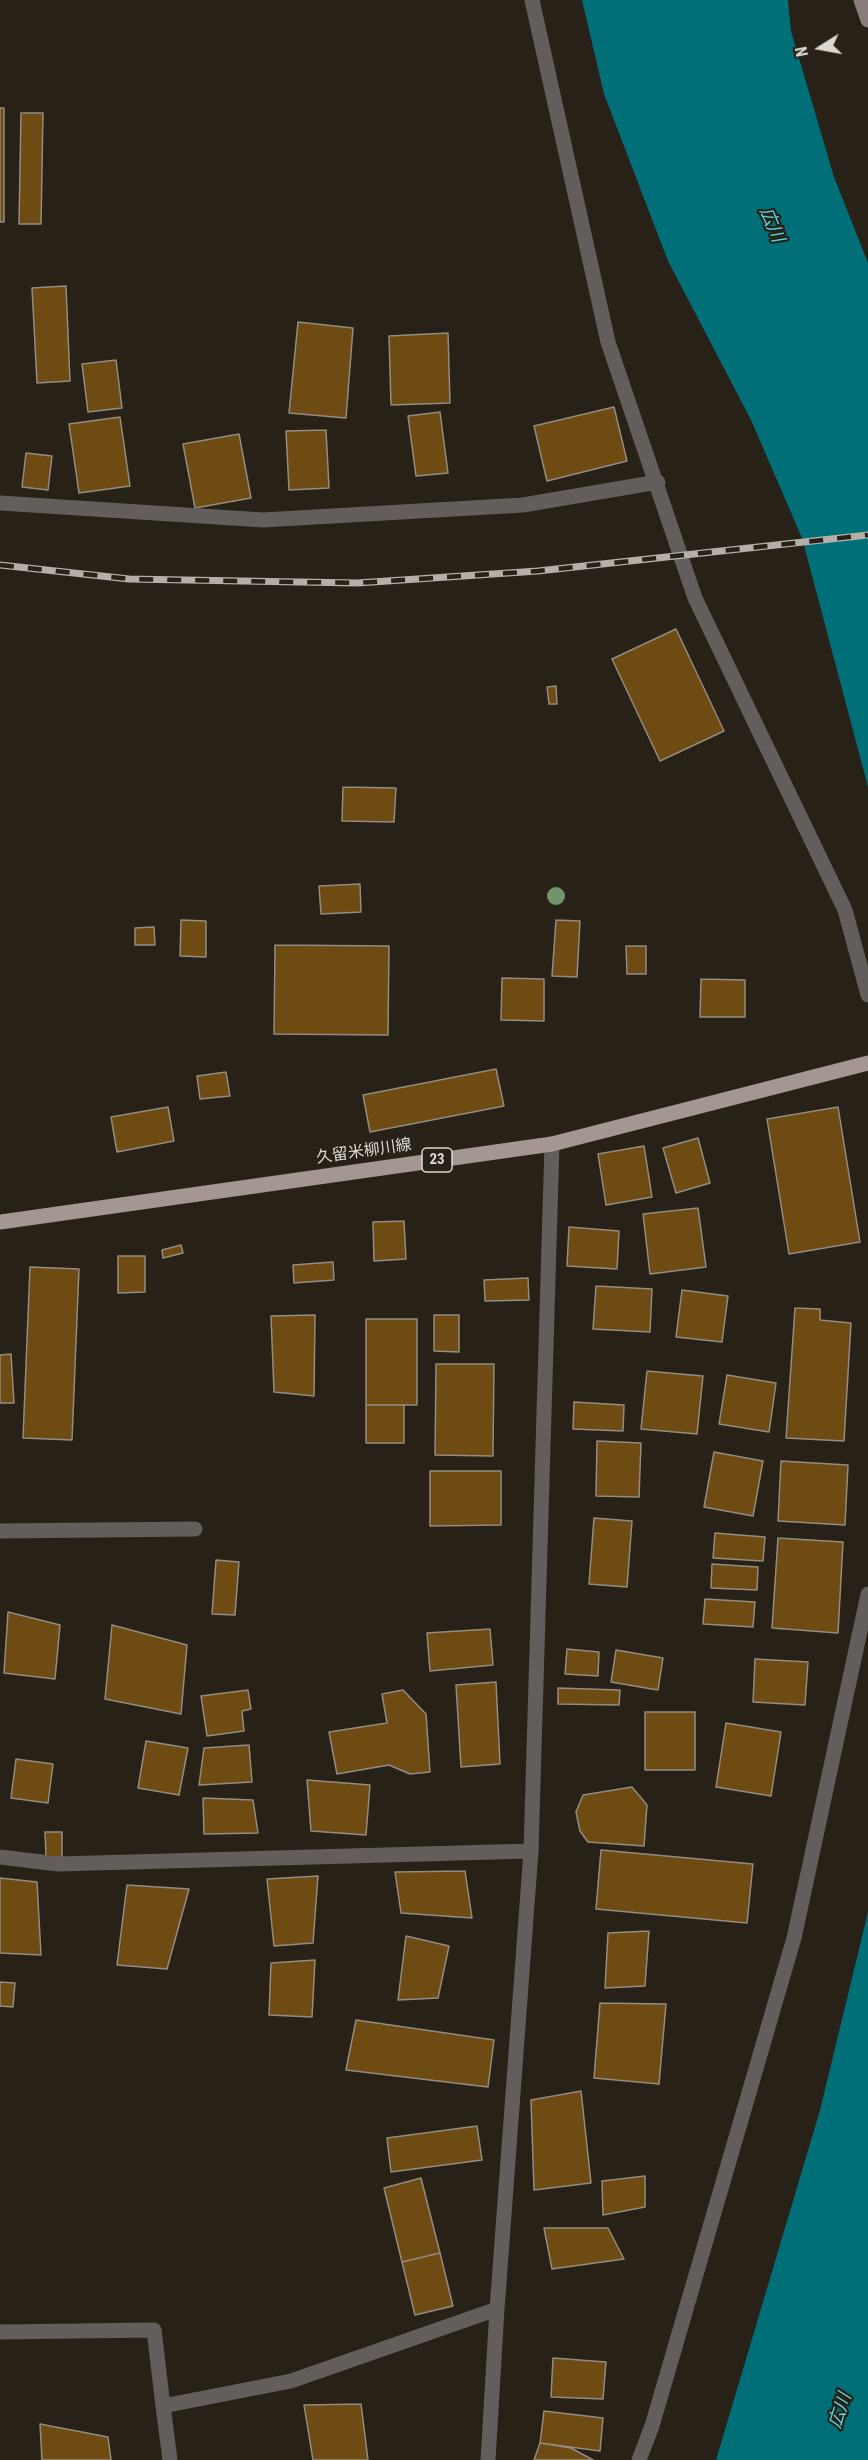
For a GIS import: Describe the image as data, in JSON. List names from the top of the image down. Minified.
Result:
{"streets":{"main road":["久留米柳川線","23"]},"water":["広川"],"north":"left"}
